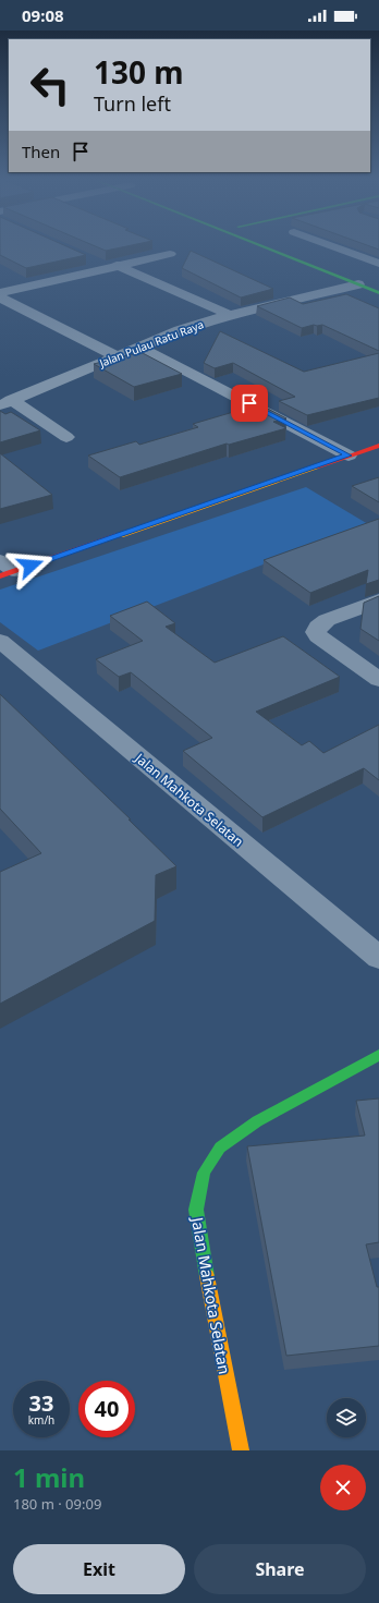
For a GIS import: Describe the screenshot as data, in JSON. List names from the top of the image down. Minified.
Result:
{"streets":{"street":["Jalan Pulau Ratu Raya","Jalan Mahkota Selatan"]},"page":{"status":"09:08","turn":["130 m","Turn left"],"then":"Then","speed":"33 km/h","limit":"40","heading":["1 min","180 m · 09:09"],"buttons":["Exit","Share"]}}
